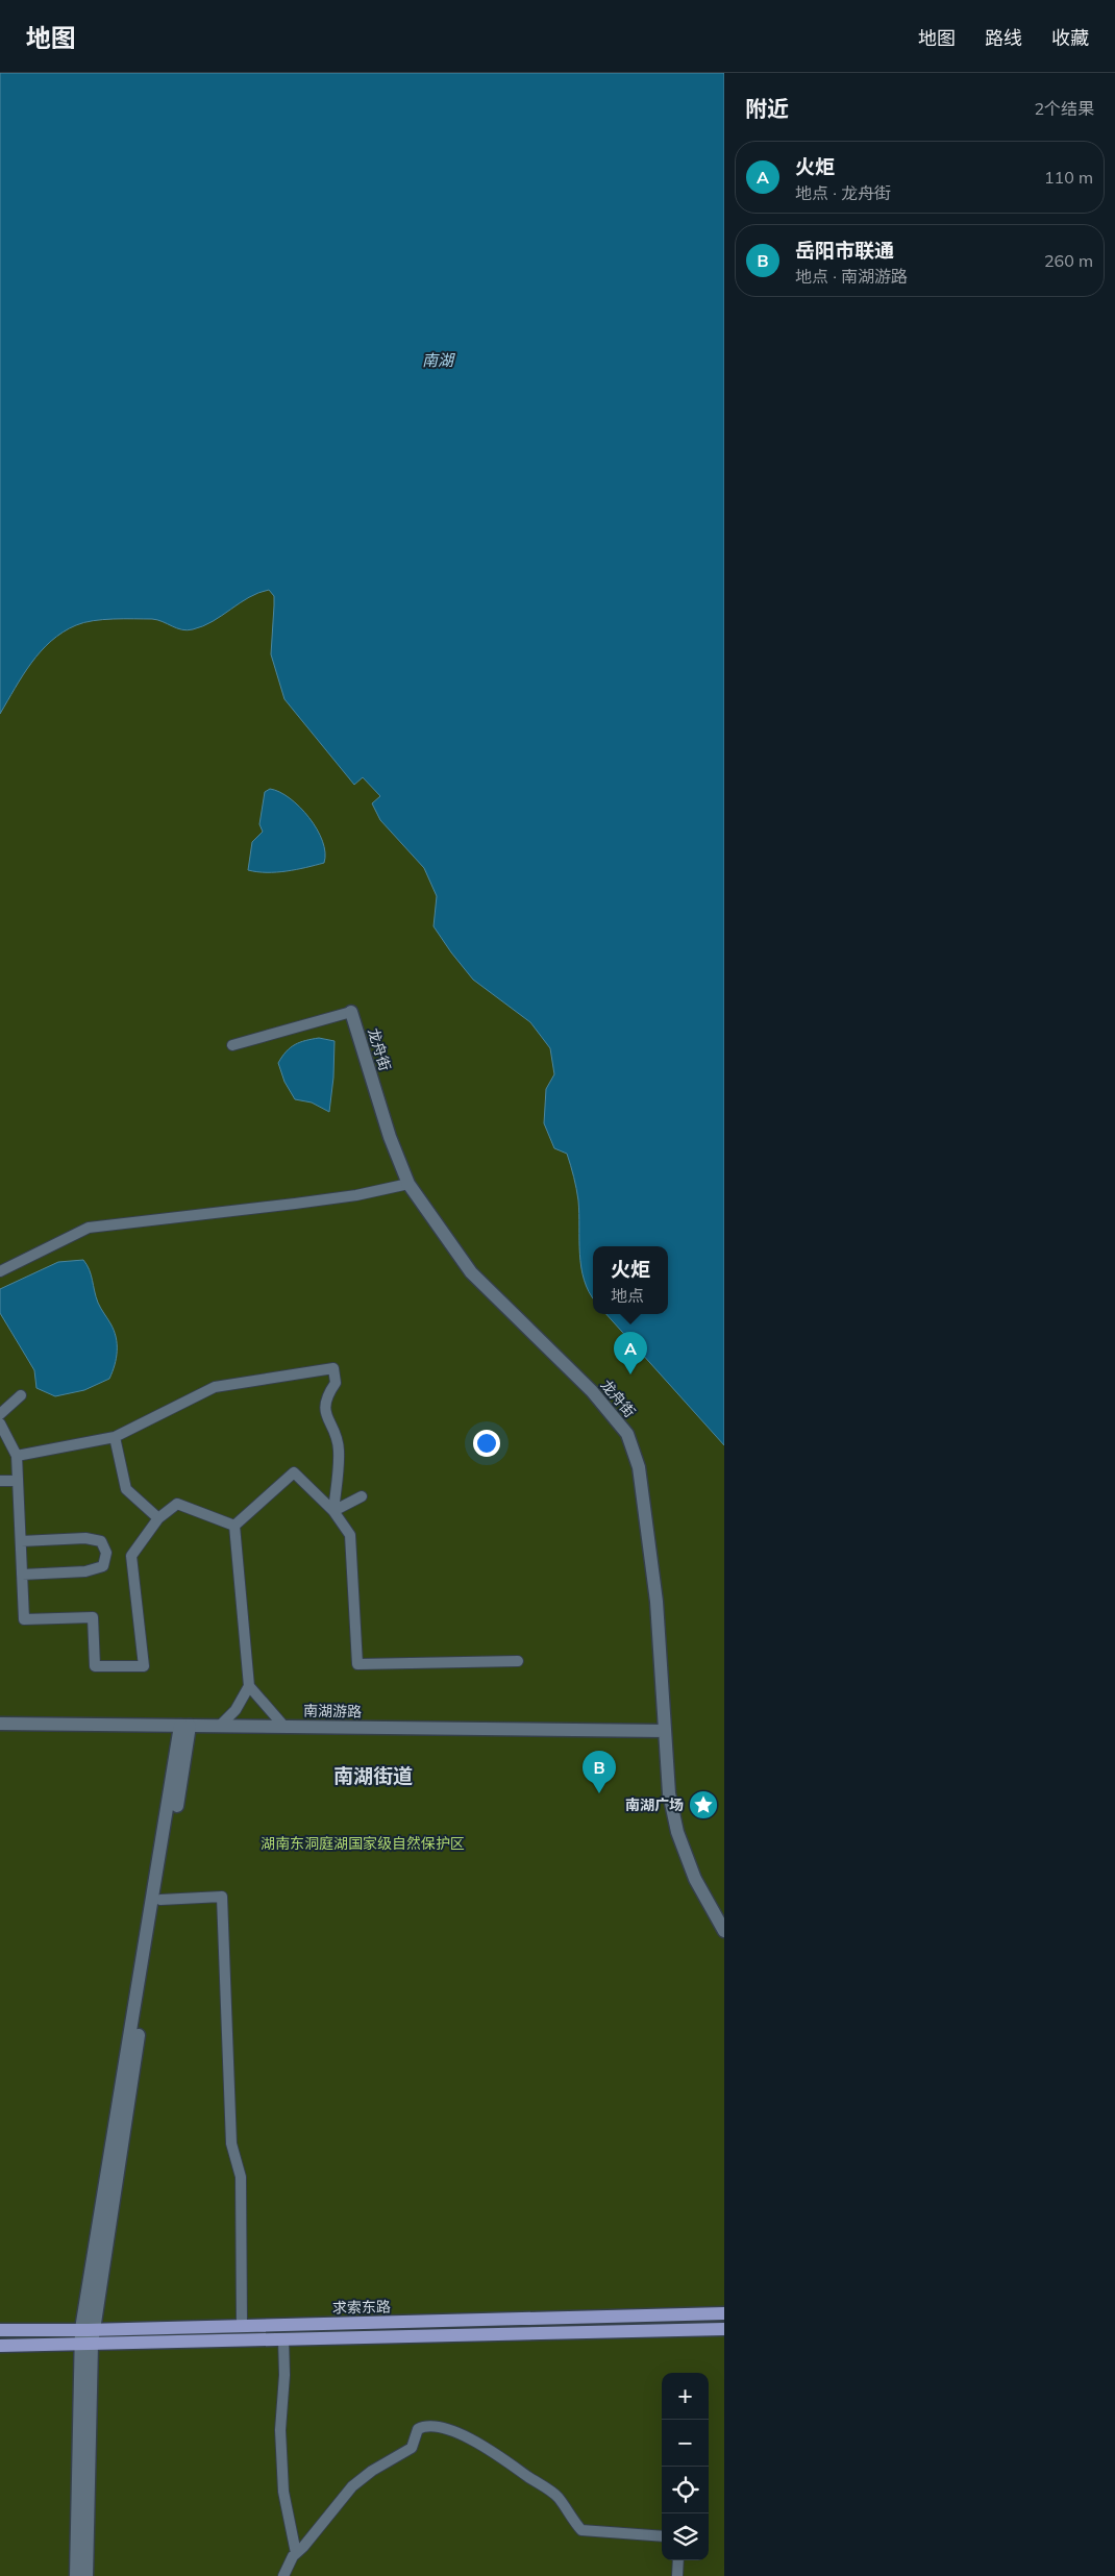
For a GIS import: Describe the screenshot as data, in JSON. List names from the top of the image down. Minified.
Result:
{"streets":{"main road":["龙舟街","南湖游路","求索东路"]},"crossings":[["龙舟街","南湖游路"]],"districts":["南湖街道"],"water":["南湖"],"parks":["湖南东洞庭湖国家级自然保护区"],"places":{"place":["南湖广场"]},"page":{"header":"地图","nav":["地图","路线","收藏"],"heading":["附近","2个结果"],"list":[{"mark":"A","name":"火炬","note":"地点 · 龙舟街","value":"110 m"},{"mark":"B","name":"岳阳市联通","note":"地点 · 南湖游路","value":"260 m"}],"popup":["火炬","地点"],"pins":["A","B"],"map_buttons":["+","−"]}}
